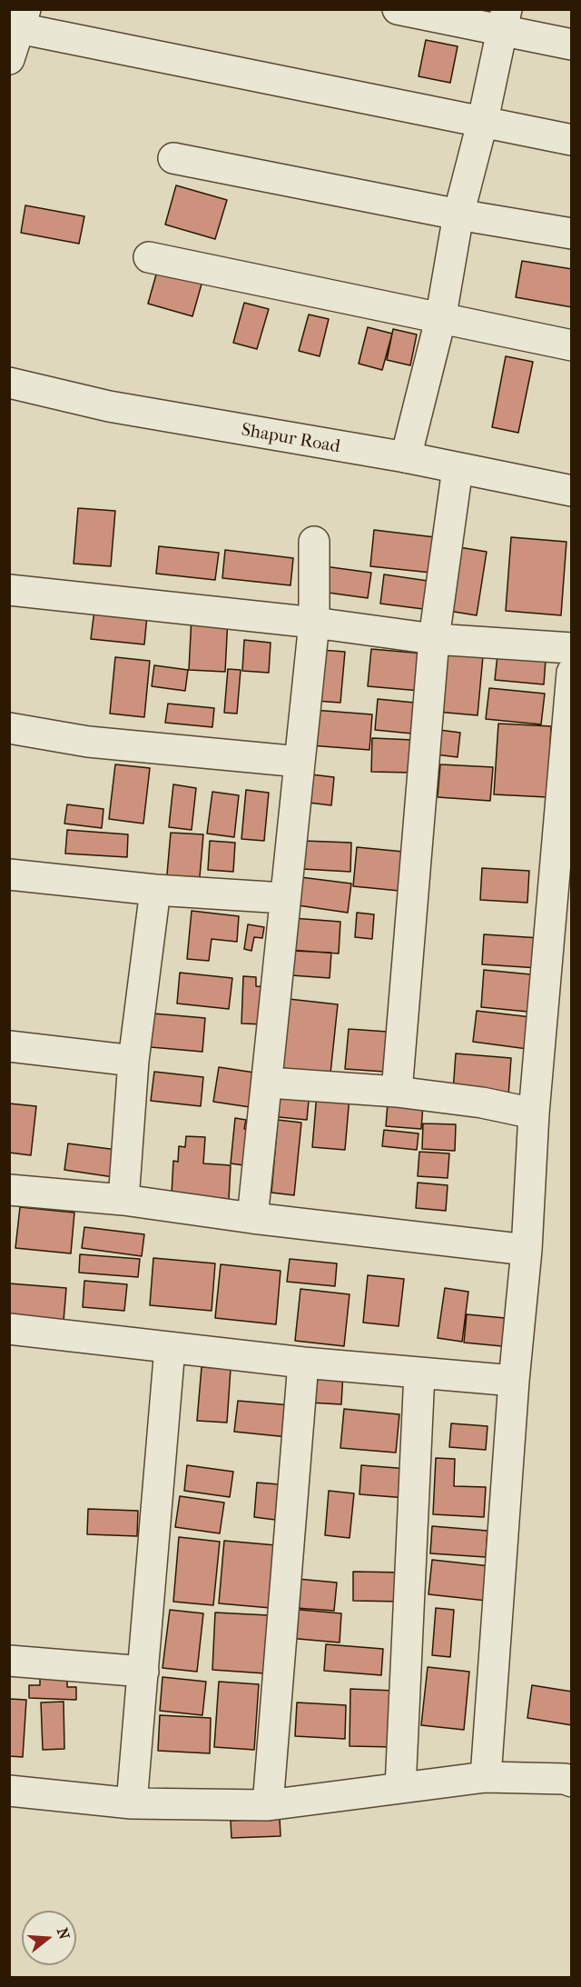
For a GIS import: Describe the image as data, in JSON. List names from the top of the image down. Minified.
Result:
{"streets":{"street":["Shapur Road"]},"north":"right"}
